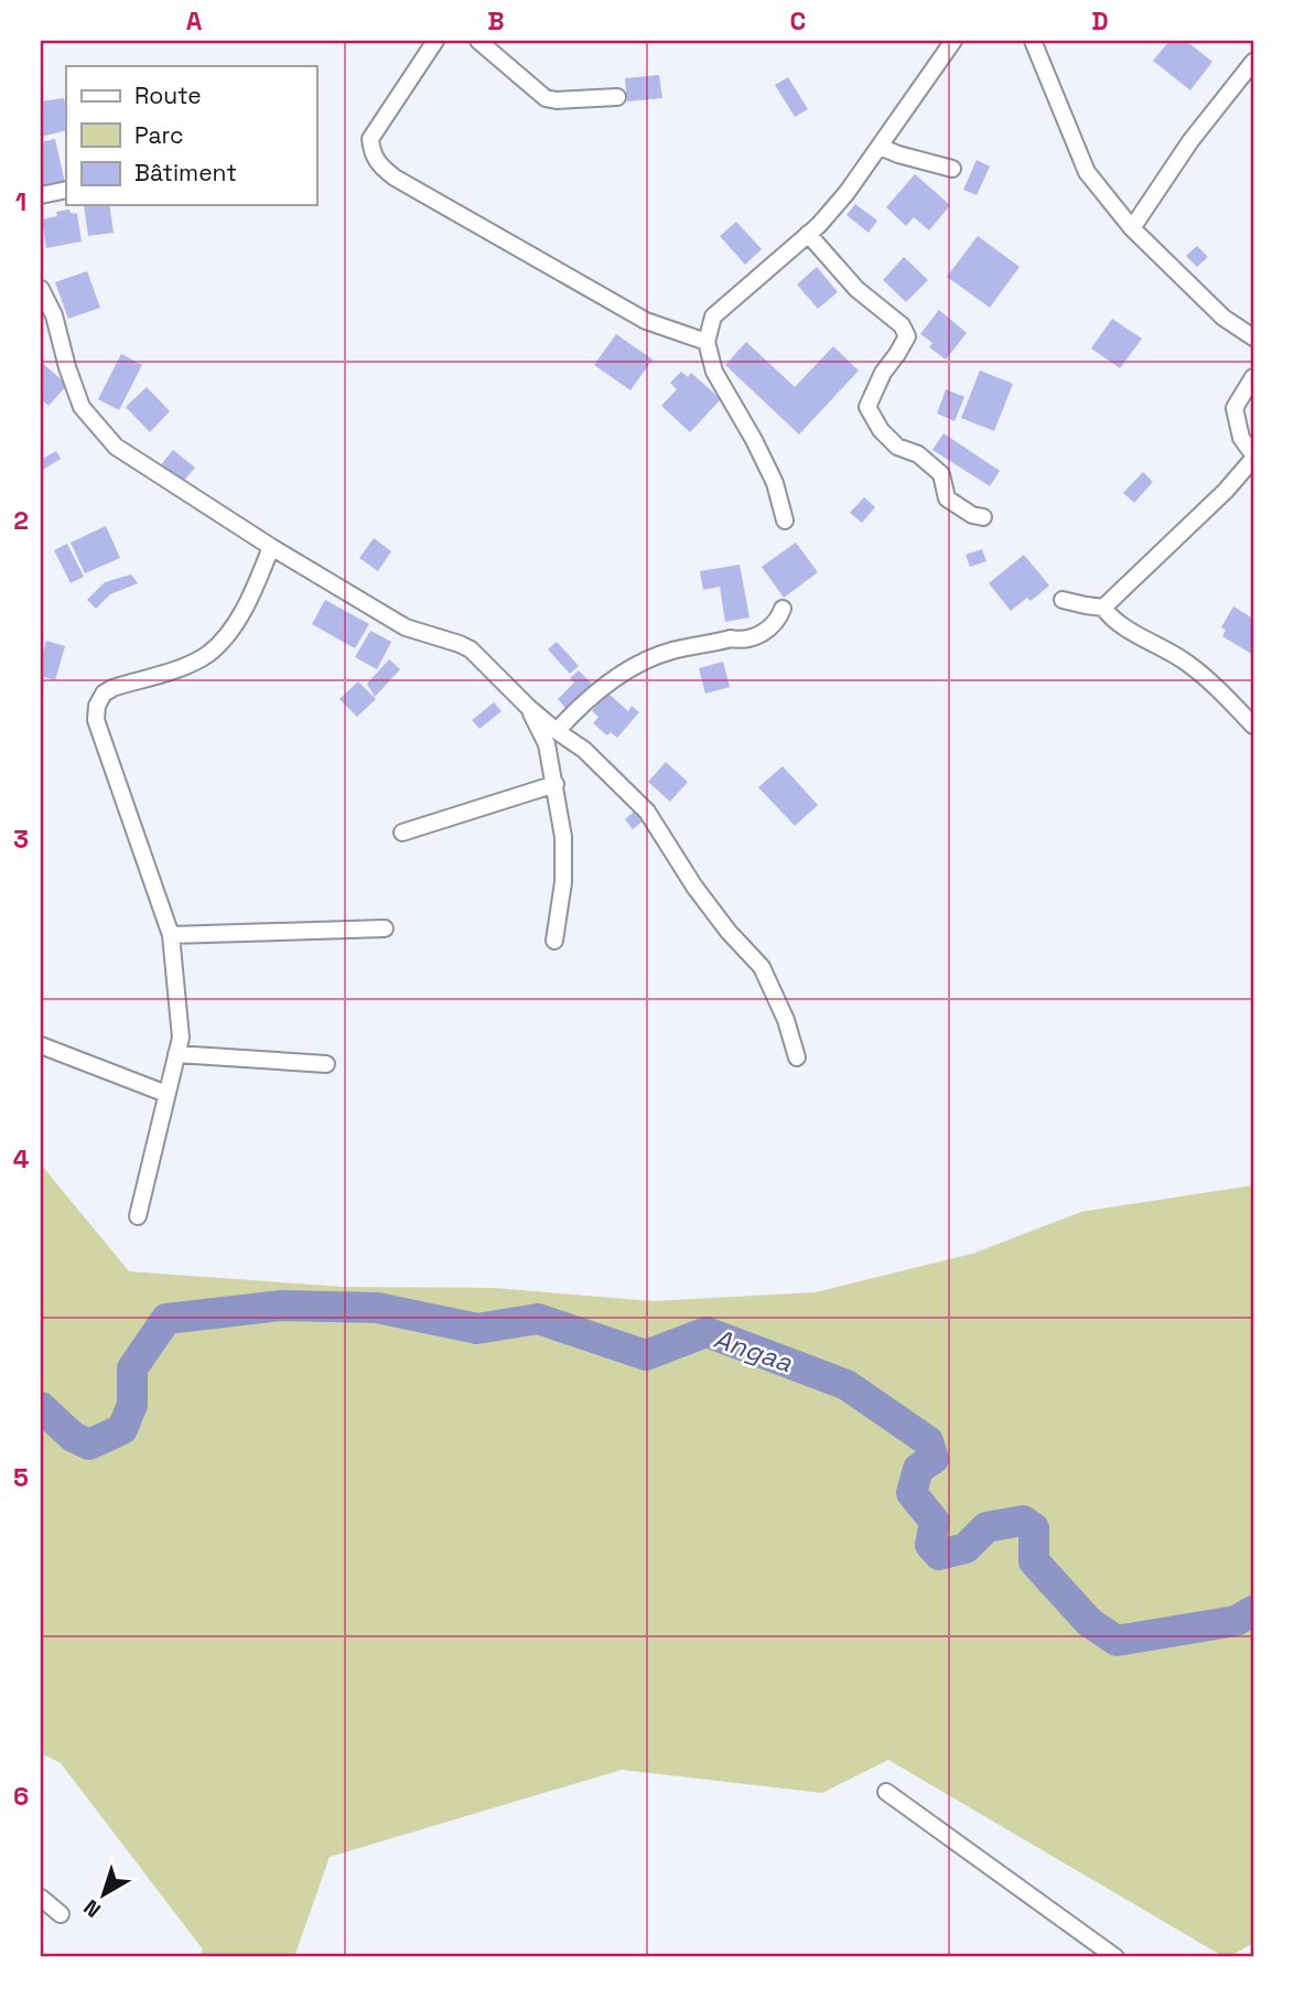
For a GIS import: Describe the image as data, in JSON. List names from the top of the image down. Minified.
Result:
{"water":["Angaa"],"legend":["Route","Parc","Bâtiment"],"north":"bottom left","grid":{"columns":["A","B","C","D"],"rows":["1","2","3","4","5","6"]}}
